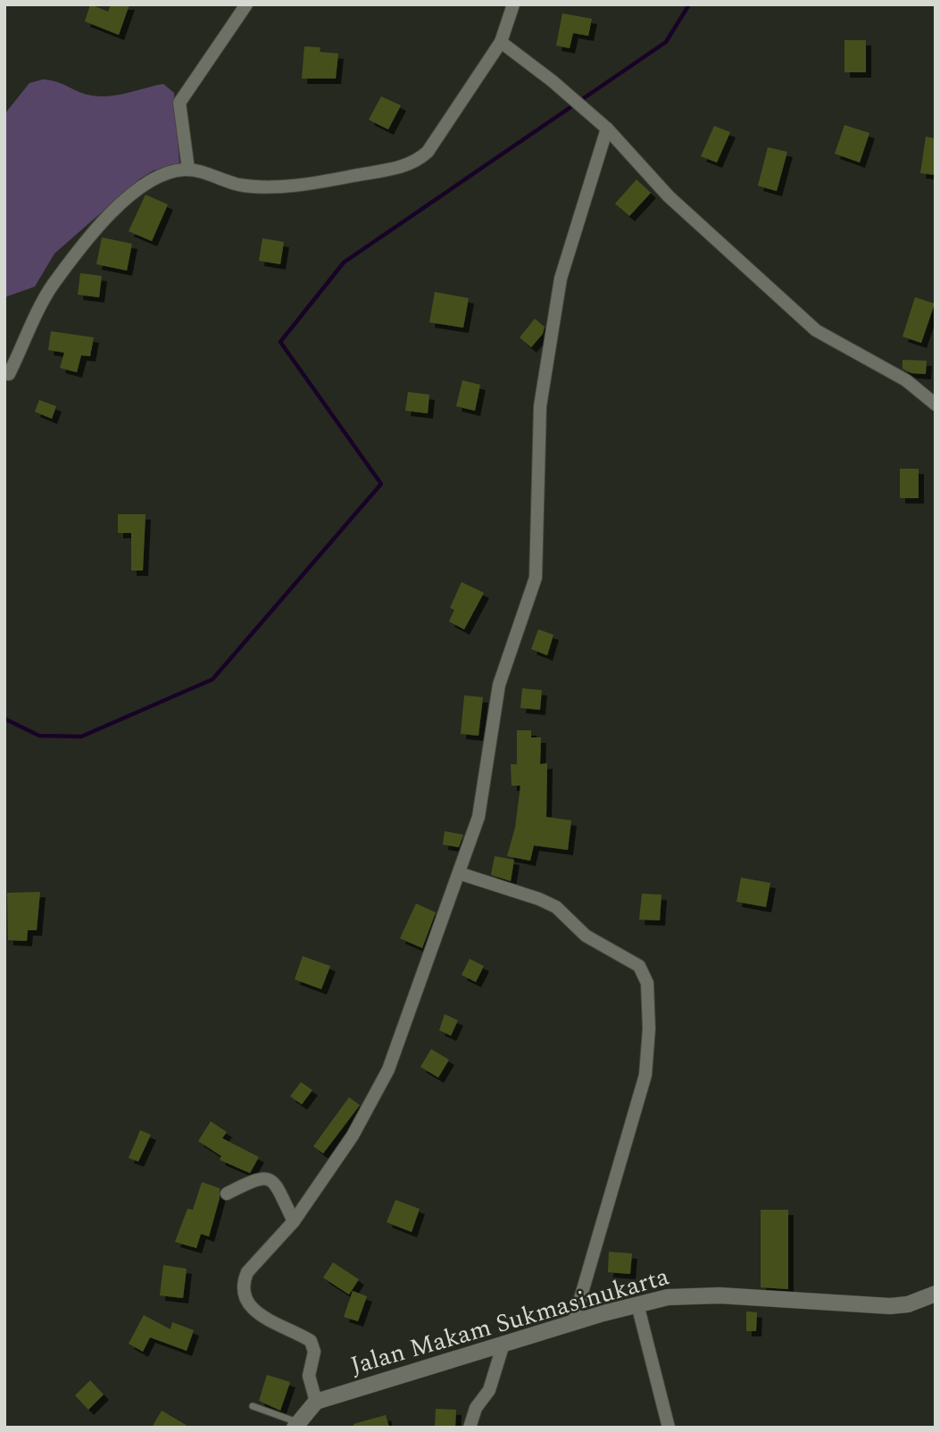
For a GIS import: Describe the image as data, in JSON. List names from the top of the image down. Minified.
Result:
{"streets":{"street":["Jalan Makam Sukmasinukarta"]}}
